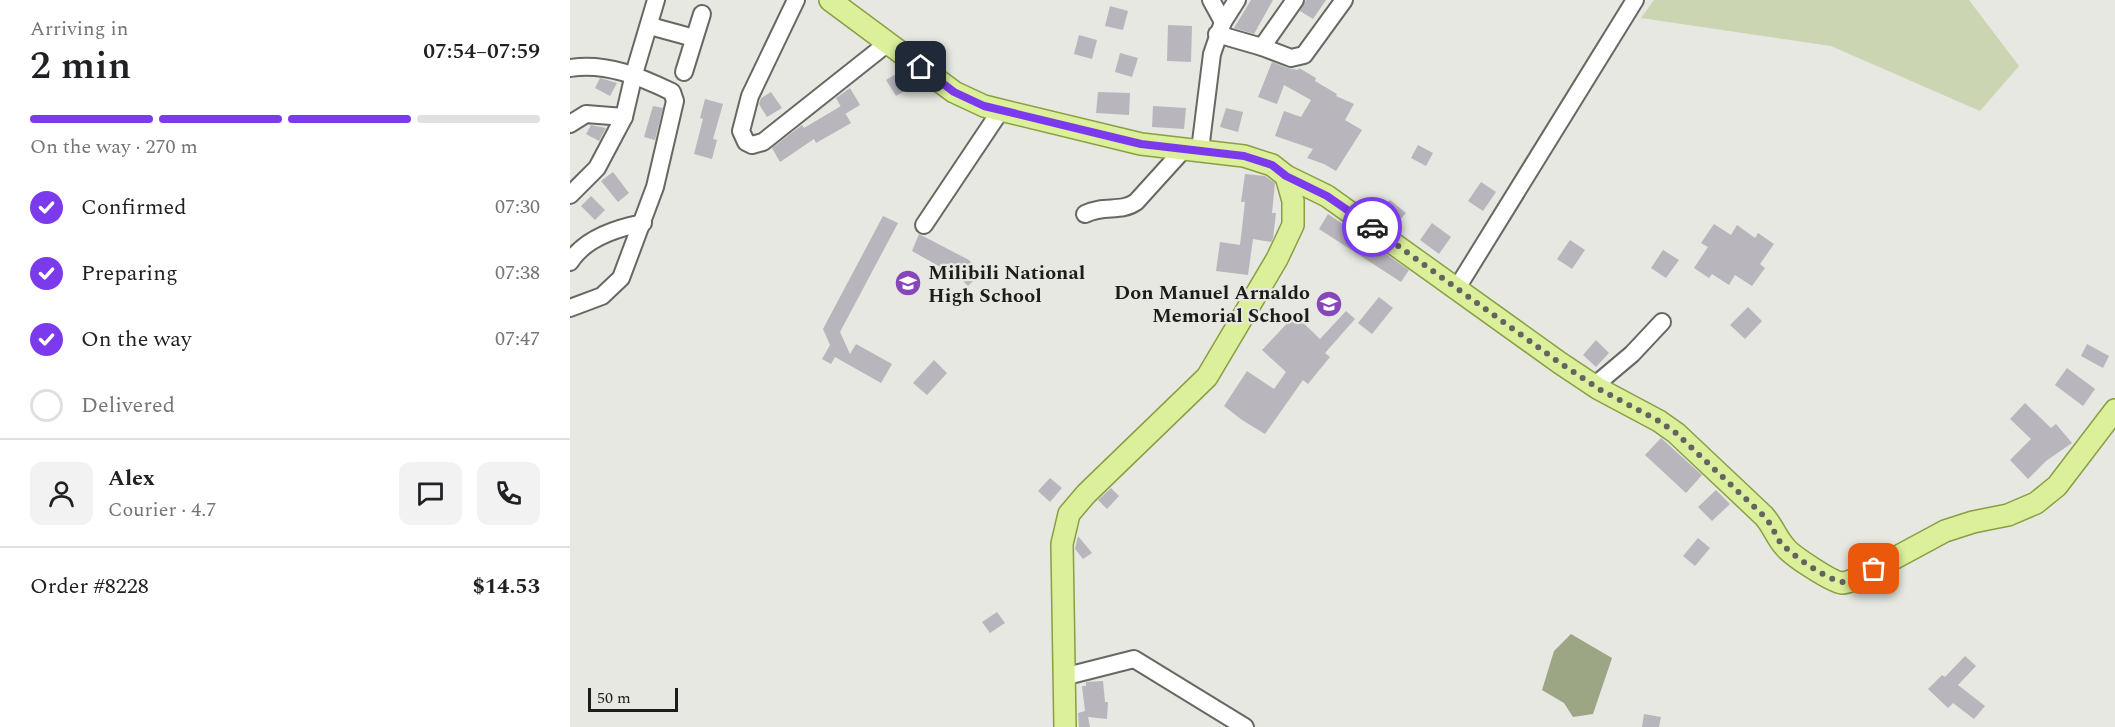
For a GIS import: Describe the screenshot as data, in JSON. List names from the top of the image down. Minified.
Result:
{"places":{"school or university":["Milibili National High School","Don Manuel Arnaldo Memorial School"]},"scale_bar":"50 m","page":{"heading":["2 min","Arriving in","07:54–07:59"],"panel":["Alex","Courier · 4.7","Order #8228","$14.53"],"bar":"On the way · 270 m","list":[["Confirmed","07:30"],["Preparing","07:38"],["On the way","07:47"],"Delivered"],"scale":"50 m"}}
